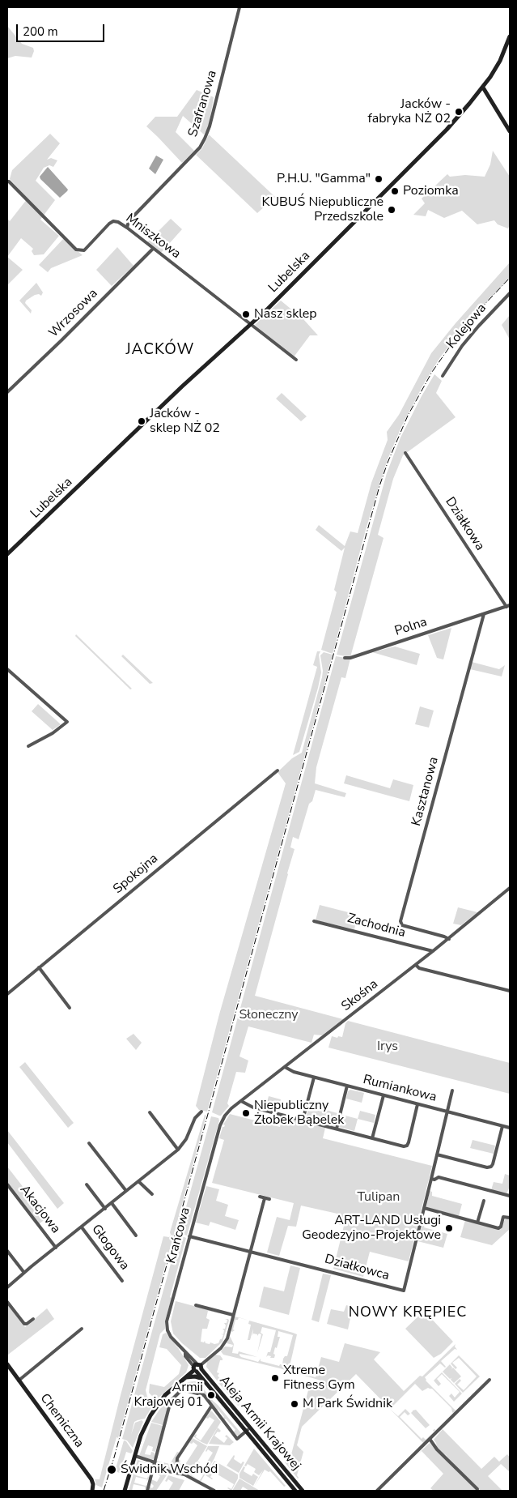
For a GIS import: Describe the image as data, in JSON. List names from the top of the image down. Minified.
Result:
{"streets":{"main road":["Lubelska","Chemiczna","Aleja Armii Krajowej"],"street":["Szafranowa","Mniszkowa","Wrzosowa","Kolejowa","Działkowa","Polna","Kasztanowa","Spokojna","Zachodnia","Skośna","Rumiankowa","Akacjowa","Krańcowa","Głogowa","Działkowca"]},"crossings":[["Szafranowa","Mniszkowa"],["Mniszkowa","Lubelska"],["Mniszkowa","Wrzosowa"],["Działkowa","Polna"],["Polna","Kasztanowa"],["Kasztanowa","Skośna"],["Zachodnia","Skośna"],["Skośna","Rumiankowa"],["Skośna","Krańcowa"],["Akacjowa","Głogowa"],["Krańcowa","Działkowca"],["Krańcowa","Aleja Armii Krajowej"]],"districts":["JACKÓW","NOWY KRĘPIEC"],"parks":["Słoneczny","Irys","Tulipan"],"places":["Jacków - fabryka NŻ 02","P.H.U. \"Gamma\"","Poziomka","KUBUŚ Niepubliczne Przedszkole","Nasz sklep","Jacków - sklep NŻ 02","Niepubliczny Żłobek Bąbelek","ART-LAND Usługi Geodezyjno-Projektowe","Xtreme Fitness Gym","Armii Krajowej 01","M Park Świdnik","Świdnik Wschód"],"scale_bar":"200 m"}
